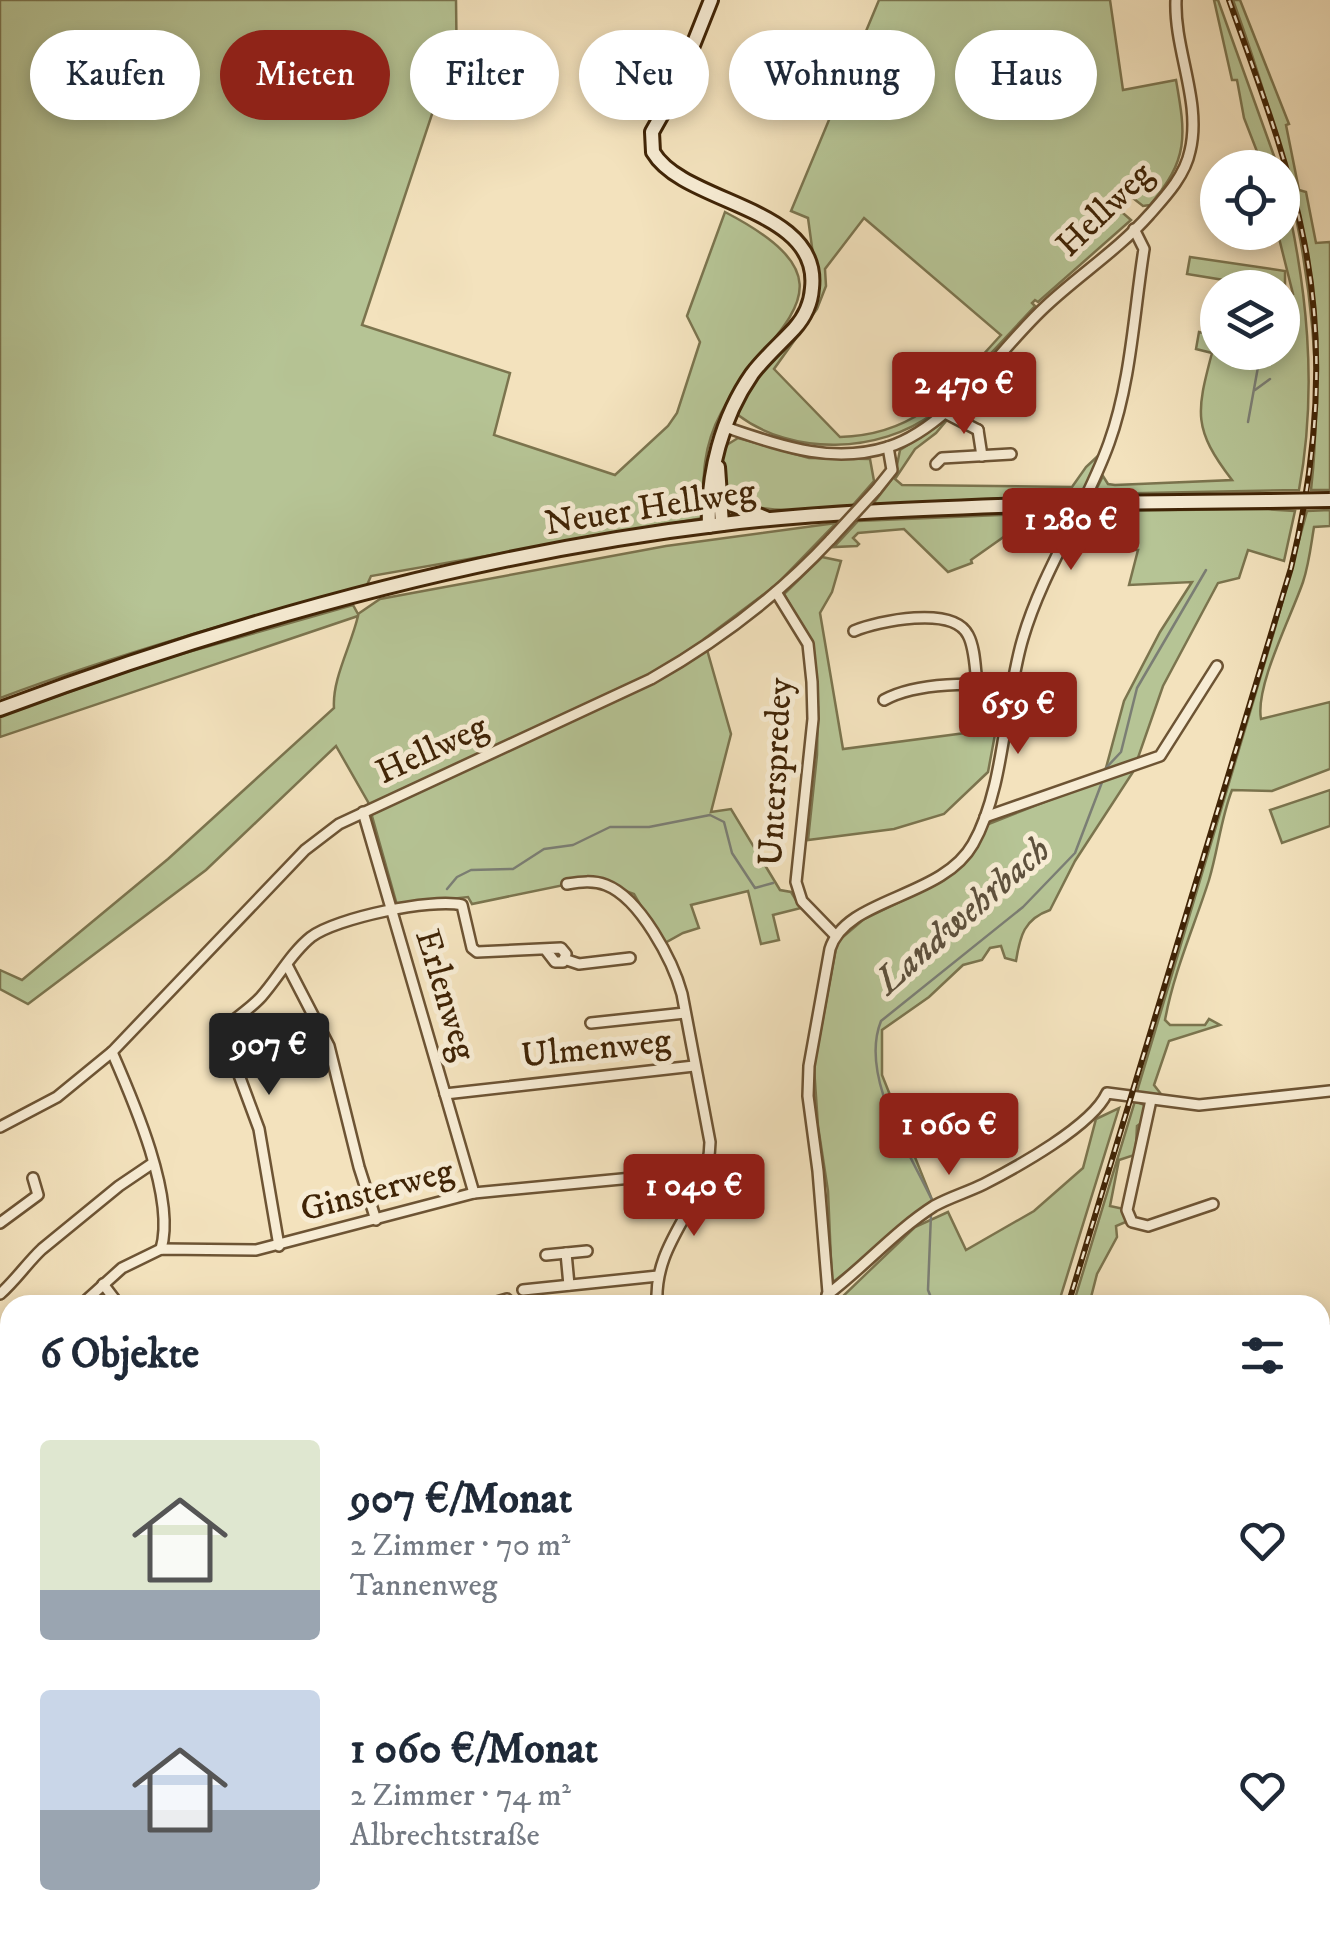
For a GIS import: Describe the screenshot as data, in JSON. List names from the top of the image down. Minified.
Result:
{"streets":{"main road":["Neuer Hellweg"],"street":["Hellweg","Unterspredey","Erlenweg","Ulmenweg","Ginsterweg"]},"crossings":[["Hellweg","Unterspredey"],["Hellweg","Erlenweg"],["Erlenweg","Ulmenweg"],["Erlenweg","Ginsterweg"]],"water":["Landwehrbach"],"page":{"chip":["Kaufen","Mieten","Filter","Neu","Wohnung","Haus"],"price":["2 470 €","1 280 €","659 €","907 €","1 060 €","1 040 €"],"heading":"6 Objekte","list":[{"name":"907 €/Monat","note":"2 Zimmer · 70 m² · Tannenweg"},{"name":"1 060 €/Monat","note":"2 Zimmer · 74 m² · Albrechtstraße"}]}}
